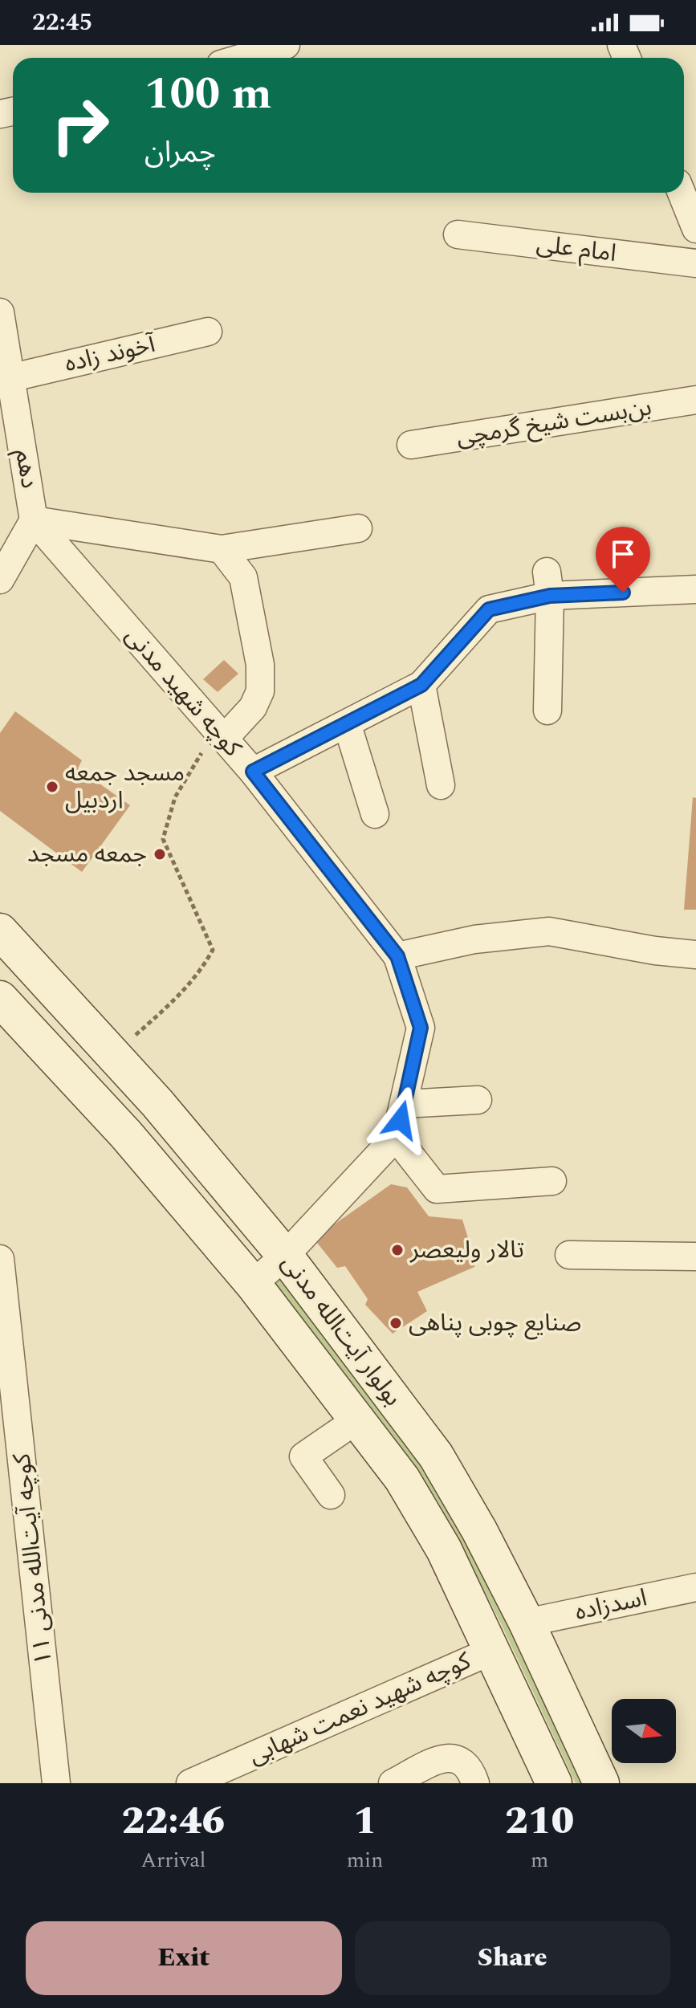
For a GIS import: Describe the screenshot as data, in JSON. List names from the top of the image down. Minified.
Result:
{"streets":{"main road":["بولوار آیت‌الله مدنی"],"street":["امام علی","آخوند زاده","بن‌بست شیخ گرمچی","دهم","کوچه شهید مدنی","کوچه آیت‌الله مدنی ۱۱","اسدزاده","کوچه شهید نعمت شهابی"]},"crossings":[["آخوند زاده","دهم"],["دهم","کوچه شهید مدنی"],["بولوار آیت‌الله مدنی","اسدزاده"],["بولوار آیت‌الله مدنی","کوچه شهید نعمت شهابی"]],"places":["مسجد جمعه اردبیل","جمعه مسجد","تالار ولیعصر","صنایع چوبی پناهی"],"north":"right","page":{"status":"22:45","turn":["100 m","چمران"],"eta":["22:46","Arrival","1","min","210","m"],"buttons":["Exit","Share"]}}
